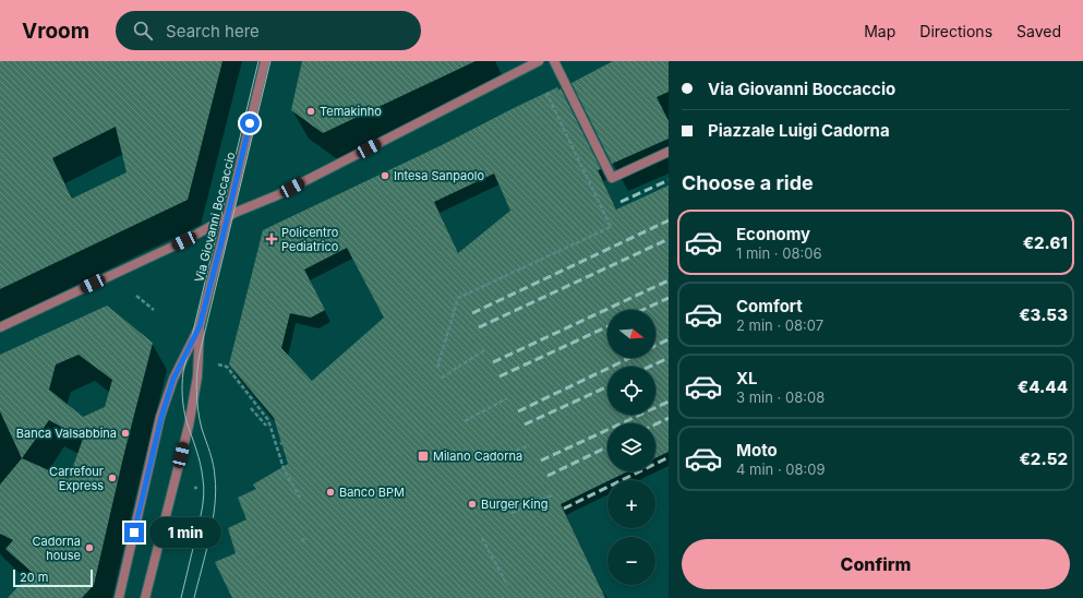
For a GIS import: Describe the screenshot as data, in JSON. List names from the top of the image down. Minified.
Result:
{"streets":{"street":["Via Giovanni Boccaccio"]},"places":{"other":["Temakinho","Intesa Sanpaolo","Banca Valsabbina","Carrefour Express","Banco BPM","Burger King","Cadorna house"],"health":["Policentro Pediatrico"],"transit":["Milano Cadorna"]},"scale_bar":"20 m","north":"right","page":{"header":"Vroom","search":"Search here","nav":["Map","Directions","Saved"],"banner":["Via Giovanni Boccaccio","Piazzale Luigi Cadorna"],"heading":"Choose a ride","list":[{"name":"Economy","note":"1 min · 08:06","value":"€2.61"},{"name":"Comfort","note":"2 min · 08:07","value":"€3.53"},{"name":"XL","note":"3 min · 08:08","value":"€4.44"},{"name":"Moto","note":"4 min · 08:09","value":"€2.52"}],"map_buttons":["+","−"],"bubble":"1 min","buttons":"Confirm","scale":"20 m"}}
